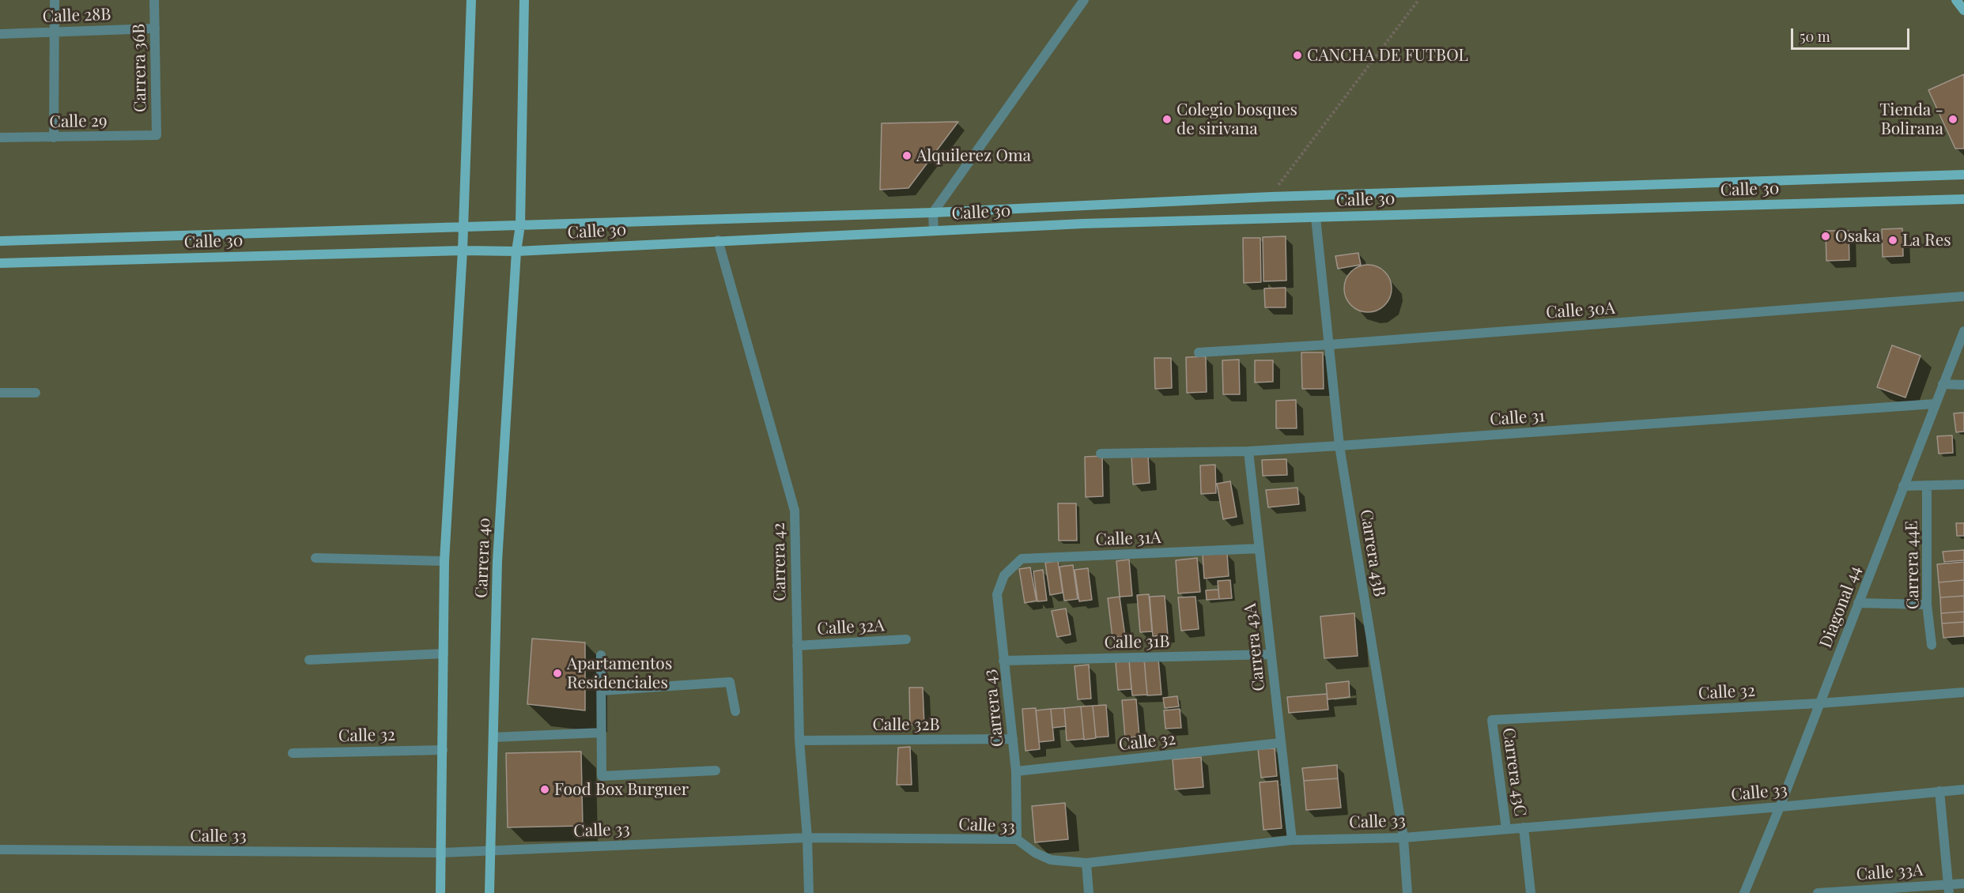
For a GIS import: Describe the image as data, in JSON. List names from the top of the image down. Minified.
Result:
{"streets":{"main road":["Calle 30","Carrera 40"],"street":["Calle 28B","Carrera 36B","Calle 29","Calle 30A","Calle 31","Calle 31A","Carrera 43B","Carrera 42","Carrera 44E","Diagonal 44","Calle 32A","Calle 31B","Carrera 43A","Calle 32","Carrera 43","Calle 32B","Carrera 43C","Calle 33","Calle 33A"]},"crossings":[["Calle 28B","Carrera 36B"],["Carrera 36B","Calle 29"],["Calle 30","Carrera 43B"],["Calle 30","Carrera 40"],["Calle 30","Carrera 42"],["Calle 30A","Carrera 43B"],["Calle 31","Carrera 43B"],["Calle 31","Diagonal 44"],["Calle 31","Carrera 43A"],["Calle 31A","Carrera 43A"],["Calle 31A","Carrera 43"],["Carrera 43B","Calle 33"],["Carrera 40","Calle 33"],["Carrera 42","Calle 32A"],["Carrera 42","Calle 32B"],["Carrera 42","Calle 33"],["Diagonal 44","Calle 32"],["Diagonal 44","Calle 33"],["Calle 31B","Carrera 43A"],["Calle 31B","Carrera 43"],["Carrera 43A","Calle 32"],["Carrera 43A","Calle 33"],["Calle 32","Carrera 43"],["Calle 32","Carrera 43C"],["Carrera 43","Calle 32B"],["Carrera 43","Calle 33"],["Carrera 43C","Calle 33"]],"places":["CANCHA DE FUTBOL","Colegio bosques de sirivana","Tienda - Bolirana","Alquilerez Oma","Osaka","La Res","Apartamentos Residenciales","Food Box Burguer"],"scale_bar":"50 m"}
